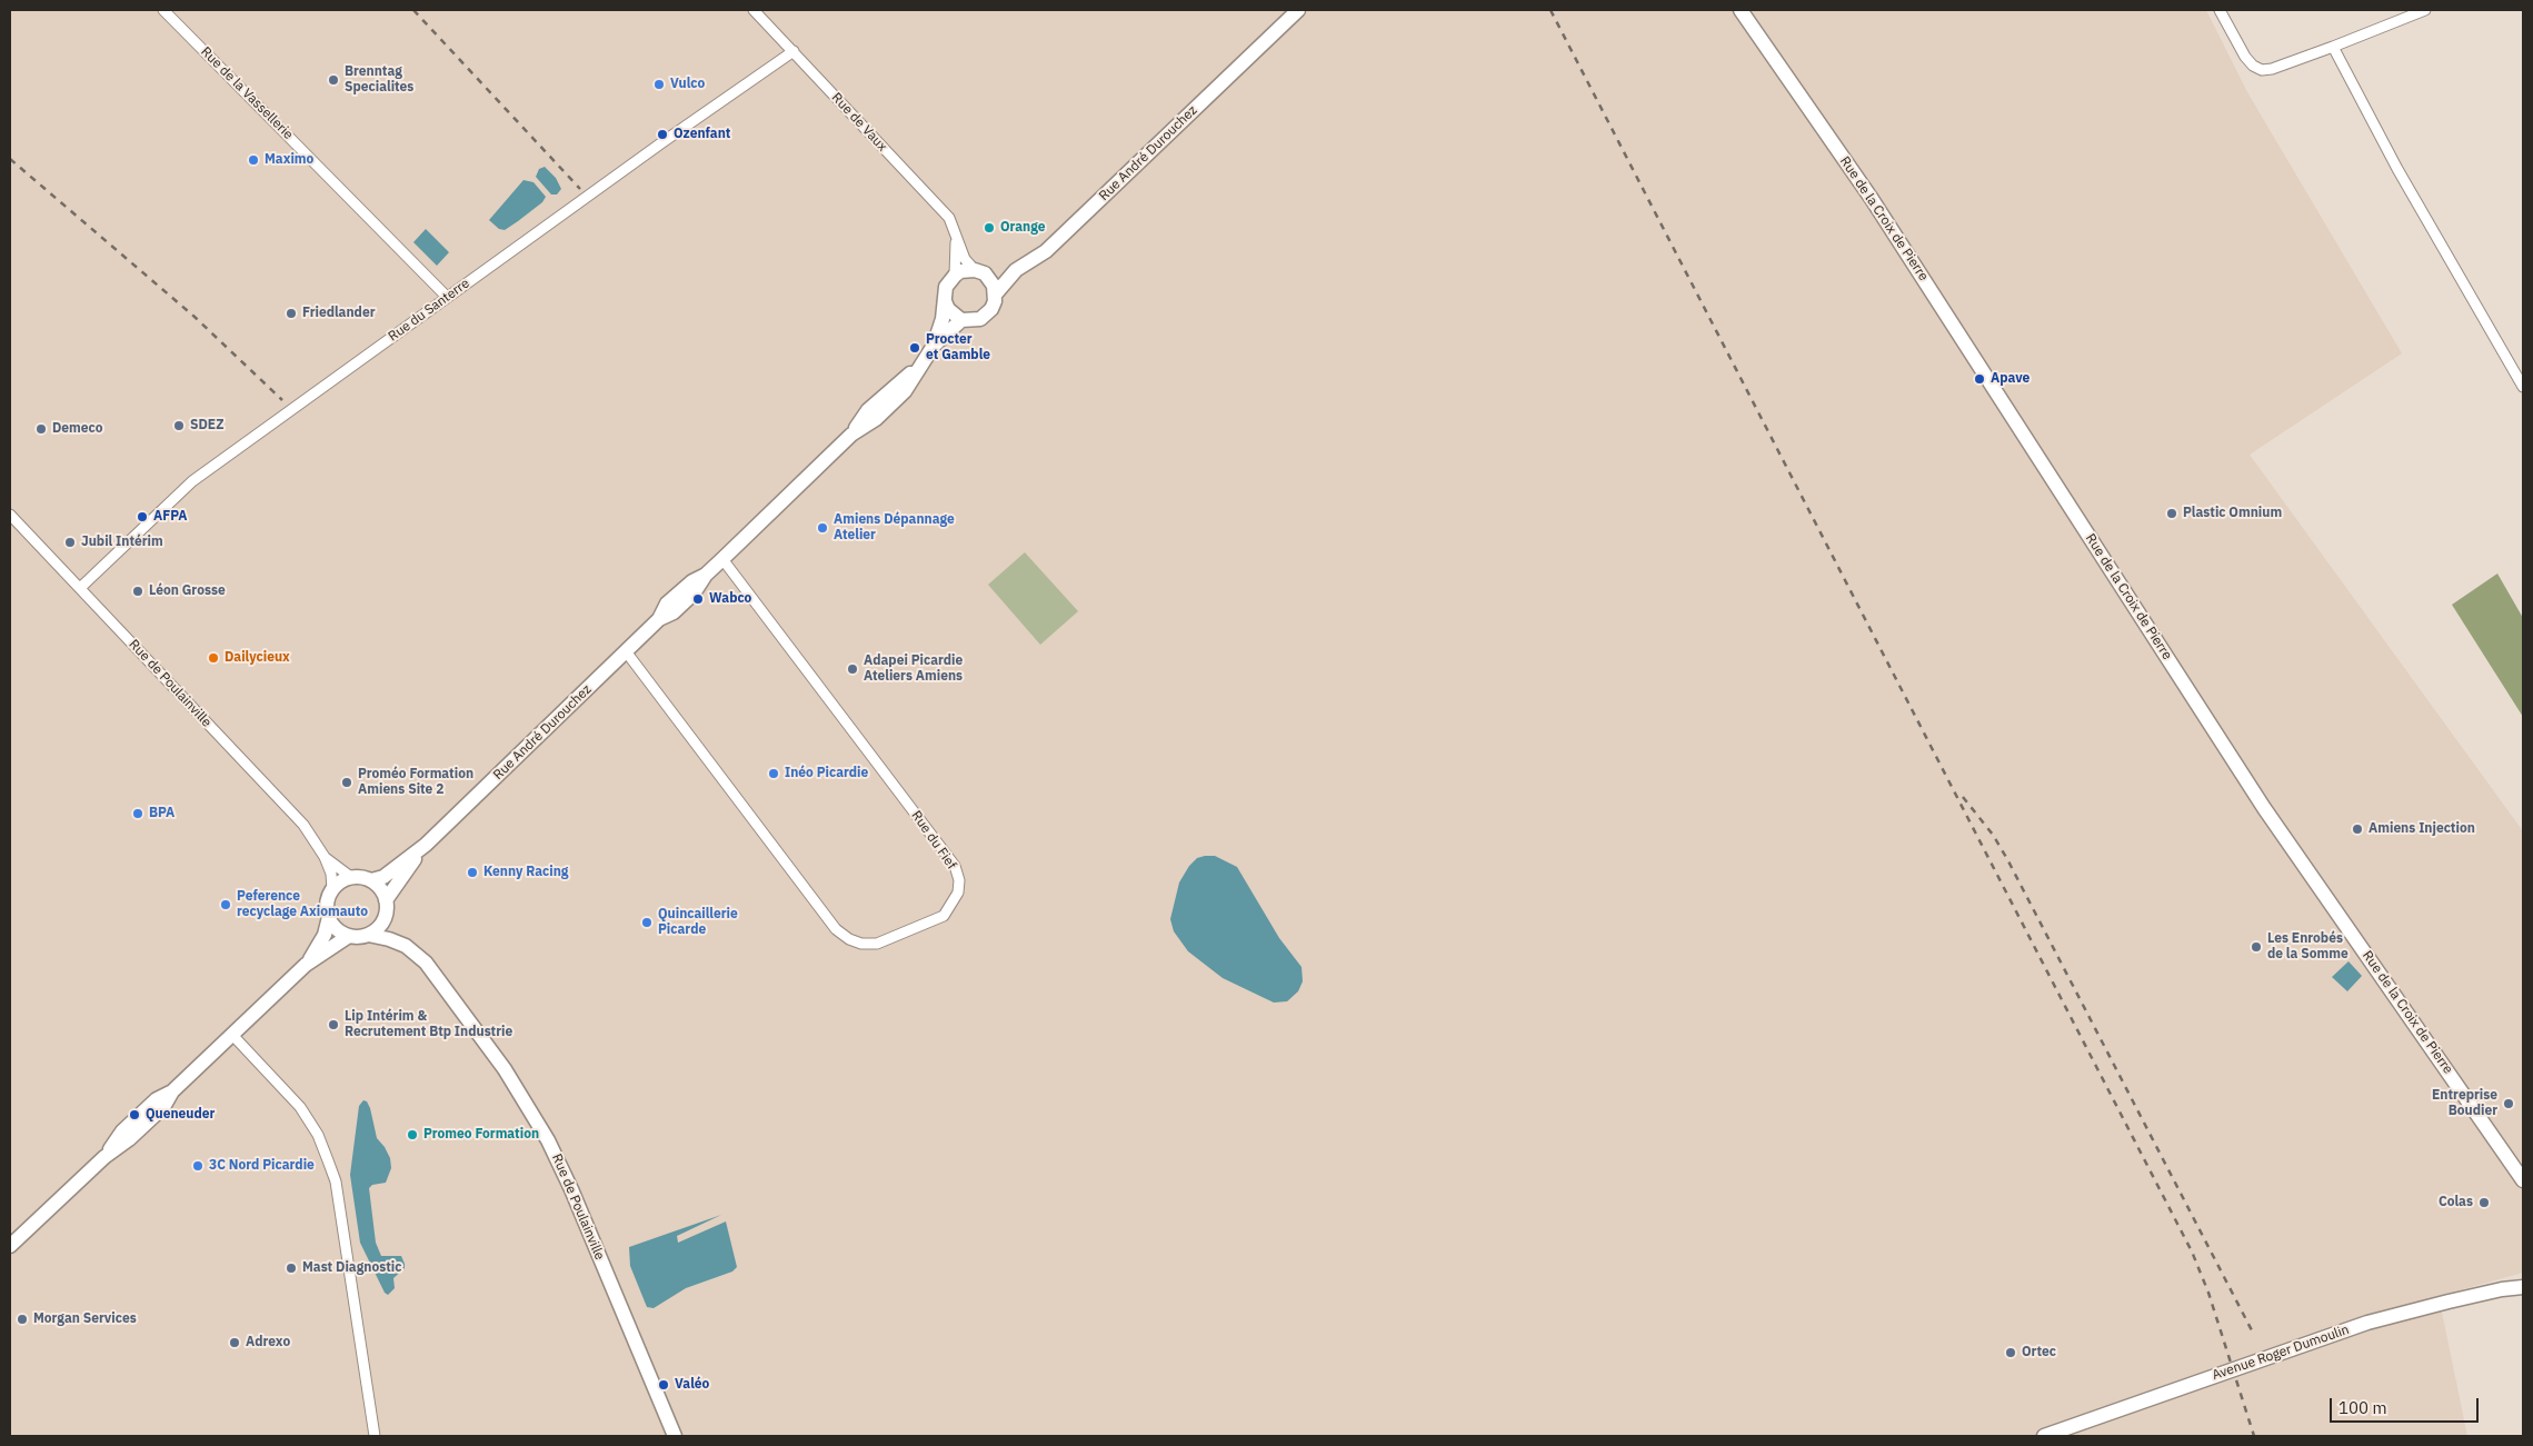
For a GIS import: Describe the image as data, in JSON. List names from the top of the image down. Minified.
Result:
{"streets":{"main road":["Rue André Durouchez","Rue de la Croix de Pierre","Rue de Poulainville","Avenue Roger Dumoulin"],"street":["Rue de la Vassellerie","Rue de Vaux","Rue du Santerre","Rue du Fief"]},"crossings":[["Rue de la Vassellerie","Rue du Santerre"],["Rue de Vaux","Rue André Durouchez"],["Rue de Vaux","Rue du Santerre"],["Rue André Durouchez","Rue de Poulainville"],["Rue André Durouchez","Rue du Fief"],["Rue du Santerre","Rue de Poulainville"]],"places":["Brenntag Specialites","Vulco","Ozenfant","Maximo","Orange","Friedlander","Procter et Gamble","Apave","SDEZ","Demeco","Plastic Omnium","AFPA","Amiens Dépannage Atelier","Jubil Intérim","Léon Grosse","Wabco","Dailycieux","Adapei Picardie Ateliers Amiens","Inéo Picardie","Proméo Formation Amiens Site 2","BPA","Amiens Injection","Kenny Racing","Peference recyclage Axiomauto","Quincaillerie Picarde","Les Enrobés de la Somme","Lip Intérim & Recrutement Btp Industrie","Entreprise Boudier","Queneuder","Promeo Formation","3C Nord Picardie","Colas","Mast Diagnostic","Morgan Services","Adrexo","Ortec","Valéo"],"scale_bar":"100 m"}
